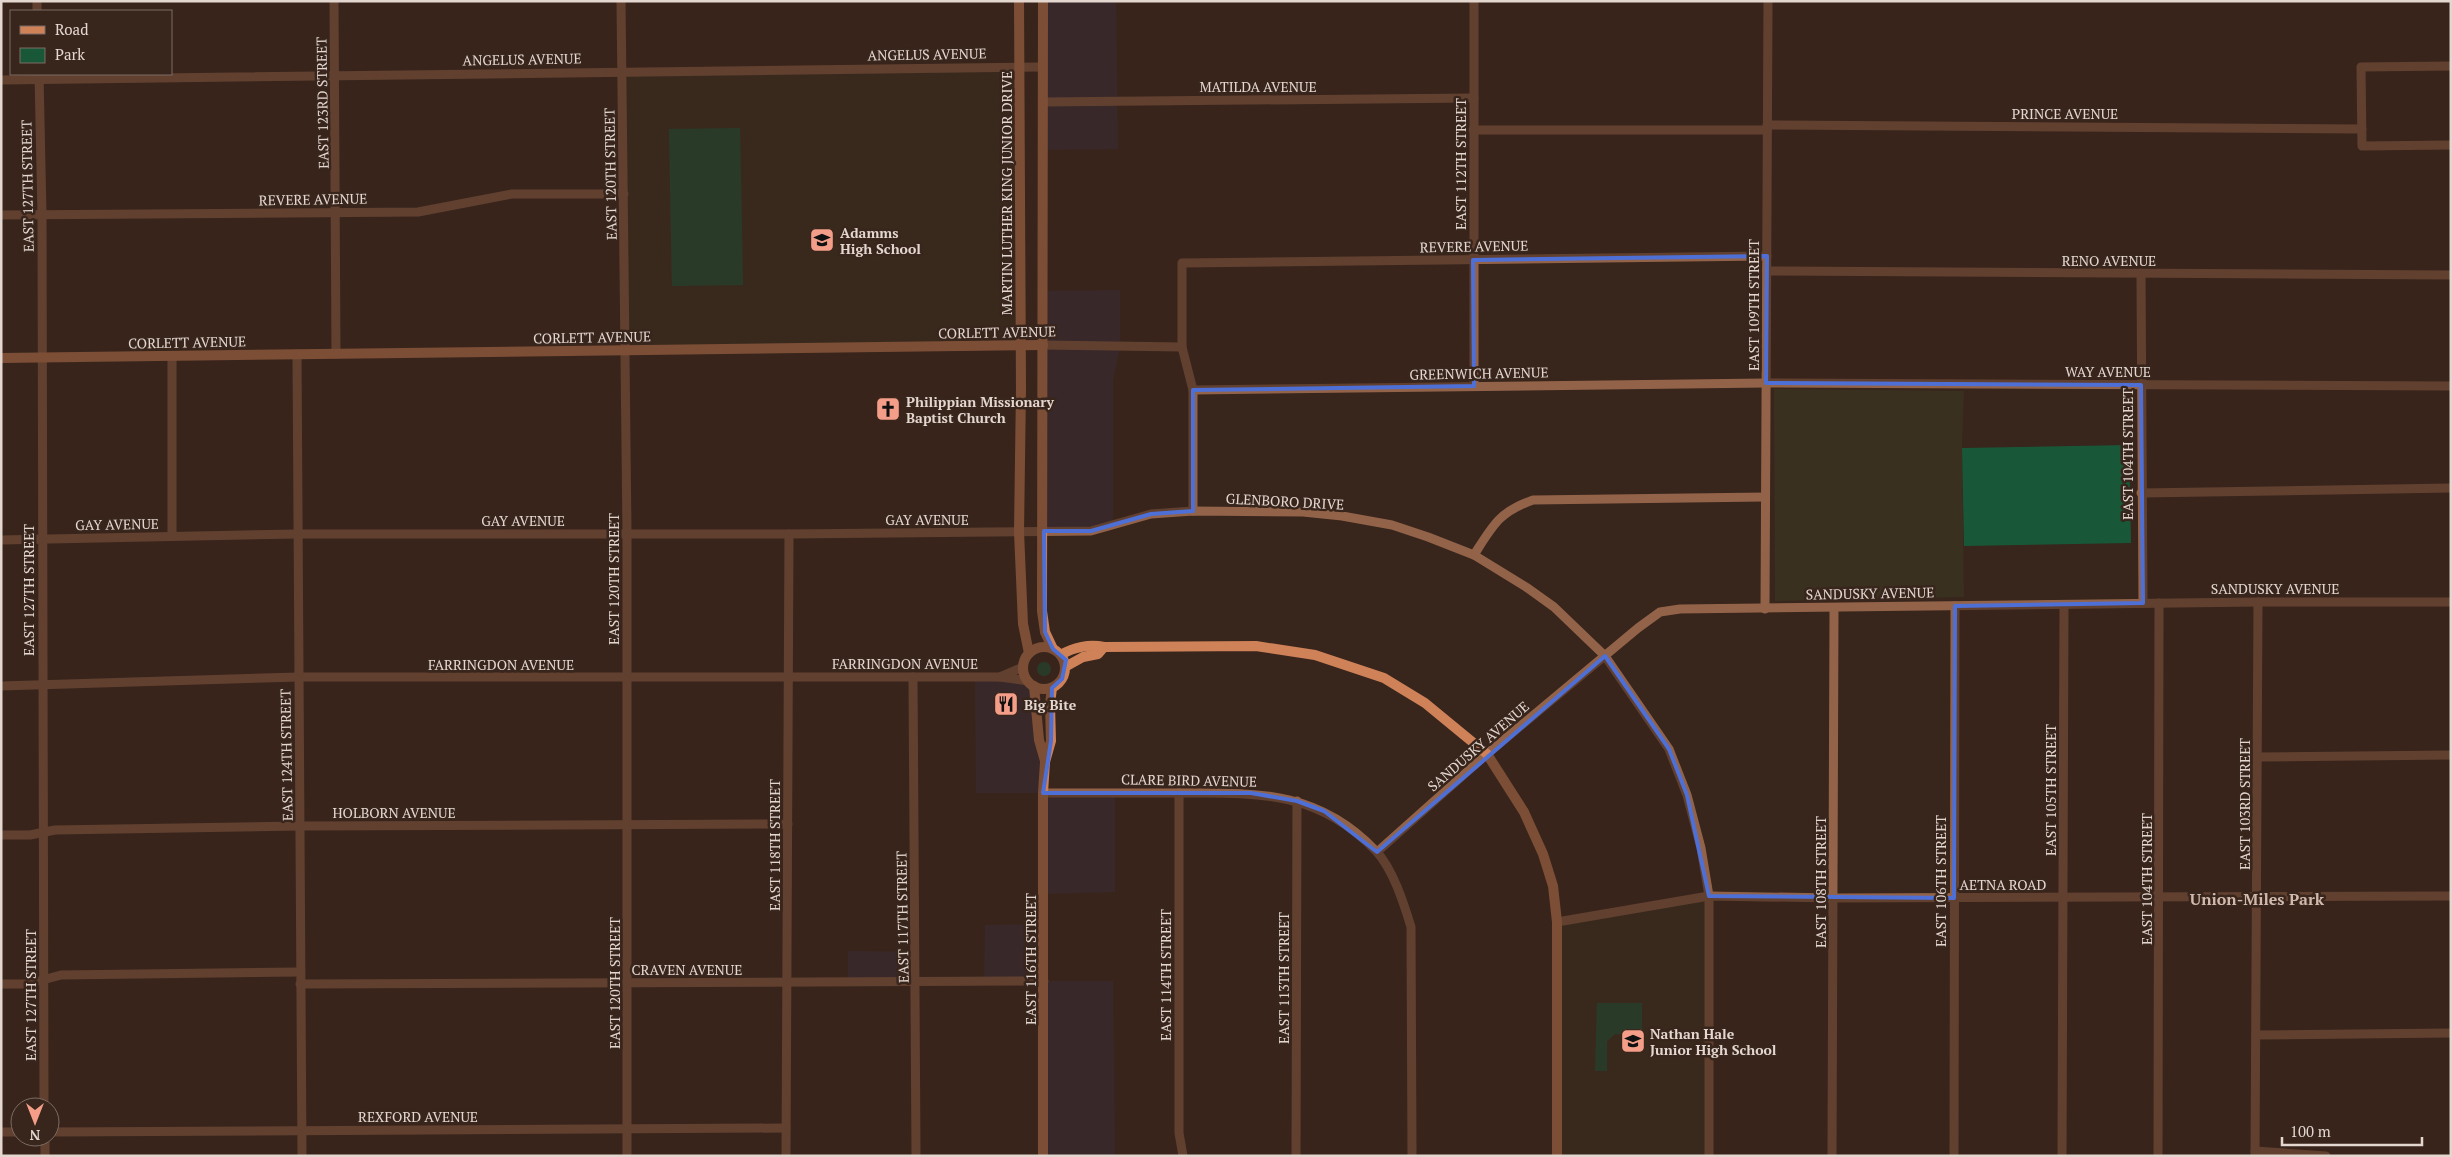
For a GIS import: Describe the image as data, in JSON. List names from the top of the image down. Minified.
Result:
{"streets":{"main road":["MARTIN LUTHER KING JUNIOR DRIVE","CORLETT AVENUE","EAST 116TH STREET"],"street":["ANGELUS AVENUE","MATILDA AVENUE","EAST 123RD STREET","PRINCE AVENUE","EAST 112TH STREET","EAST 120TH STREET","EAST 127TH STREET","REVERE AVENUE","RENO AVENUE","EAST 109TH STREET","WAY AVENUE","GREENWICH AVENUE","EAST 104TH STREET","GLENBORO DRIVE","GAY AVENUE","SANDUSKY AVENUE","FARRINGDON AVENUE","EAST 124TH STREET","CLARE BIRD AVENUE","EAST 105TH STREET","EAST 103RD STREET","HOLBORN AVENUE","EAST 118TH STREET","EAST 106TH STREET","EAST 108TH STREET","AETNA ROAD","EAST 117TH STREET","CRAVEN AVENUE","EAST 114TH STREET","EAST 113TH STREET","REXFORD AVENUE"]},"crossings":[["ANGELUS AVENUE","EAST 123RD STREET"],["ANGELUS AVENUE","EAST 120TH STREET"],["ANGELUS AVENUE","EAST 127TH STREET"],["ANGELUS AVENUE","MARTIN LUTHER KING JUNIOR DRIVE"],["MATILDA AVENUE","EAST 112TH STREET"],["EAST 123RD STREET","REVERE AVENUE"],["EAST 123RD STREET","CORLETT AVENUE"],["PRINCE AVENUE","EAST 112TH STREET"],["PRINCE AVENUE","EAST 109TH STREET"],["EAST 112TH STREET","REVERE AVENUE"],["EAST 112TH STREET","GREENWICH AVENUE"],["EAST 120TH STREET","REVERE AVENUE"],["EAST 120TH STREET","CORLETT AVENUE"],["EAST 120TH STREET","GAY AVENUE"],["EAST 120TH STREET","FARRINGDON AVENUE"],["EAST 120TH STREET","HOLBORN AVENUE"],["EAST 120TH STREET","CRAVEN AVENUE"],["EAST 120TH STREET","REXFORD AVENUE"],["EAST 127TH STREET","REVERE AVENUE"],["EAST 127TH STREET","CORLETT AVENUE"],["EAST 127TH STREET","GAY AVENUE"],["EAST 127TH STREET","FARRINGDON AVENUE"],["EAST 127TH STREET","HOLBORN AVENUE"],["MARTIN LUTHER KING JUNIOR DRIVE","CORLETT AVENUE"],["MARTIN LUTHER KING JUNIOR DRIVE","GAY AVENUE"],["MARTIN LUTHER KING JUNIOR DRIVE","FARRINGDON AVENUE"],["MARTIN LUTHER KING JUNIOR DRIVE","EAST 116TH STREET"],["REVERE AVENUE","EAST 109TH STREET"],["REVERE AVENUE","CORLETT AVENUE"],["RENO AVENUE","EAST 109TH STREET"],["RENO AVENUE","EAST 104TH STREET"],["EAST 109TH STREET","WAY AVENUE"],["EAST 109TH STREET","GREENWICH AVENUE"],["EAST 109TH STREET","SANDUSKY AVENUE"],["CORLETT AVENUE","EAST 124TH STREET"],["WAY AVENUE","GREENWICH AVENUE"],["WAY AVENUE","EAST 104TH STREET"],["EAST 104TH STREET","SANDUSKY AVENUE"],["EAST 104TH STREET","AETNA ROAD"],["GLENBORO DRIVE","GAY AVENUE"],["GLENBORO DRIVE","SANDUSKY AVENUE"],["GLENBORO DRIVE","AETNA ROAD"],["GAY AVENUE","EAST 124TH STREET"],["GAY AVENUE","EAST 118TH STREET"],["SANDUSKY AVENUE","CLARE BIRD AVENUE"],["SANDUSKY AVENUE","EAST 105TH STREET"],["SANDUSKY AVENUE","EAST 103RD STREET"],["SANDUSKY AVENUE","EAST 106TH STREET"],["SANDUSKY AVENUE","EAST 108TH STREET"],["FARRINGDON AVENUE","EAST 124TH STREET"],["FARRINGDON AVENUE","EAST 118TH STREET"],["FARRINGDON AVENUE","EAST 117TH STREET"],["FARRINGDON AVENUE","EAST 116TH STREET"],["EAST 124TH STREET","HOLBORN AVENUE"],["EAST 124TH STREET","CRAVEN AVENUE"],["EAST 124TH STREET","REXFORD AVENUE"],["CLARE BIRD AVENUE","EAST 116TH STREET"],["CLARE BIRD AVENUE","EAST 114TH STREET"],["CLARE BIRD AVENUE","EAST 113TH STREET"],["EAST 105TH STREET","AETNA ROAD"],["EAST 103RD STREET","AETNA ROAD"],["HOLBORN AVENUE","EAST 118TH STREET"],["EAST 118TH STREET","CRAVEN AVENUE"],["EAST 118TH STREET","REXFORD AVENUE"],["EAST 106TH STREET","AETNA ROAD"],["EAST 108TH STREET","AETNA ROAD"],["EAST 117TH STREET","CRAVEN AVENUE"],["EAST 116TH STREET","CRAVEN AVENUE"]],"districts":["Union-Miles Park"],"places":{"school or university":["Adamms High School","Nathan Hale Junior High School"],"church":["Philippian Missionary Baptist Church"],"restaurant":["Big Bite"]},"legend":["Road","Park"],"scale_bar":"100 m","north":"bottom"}
